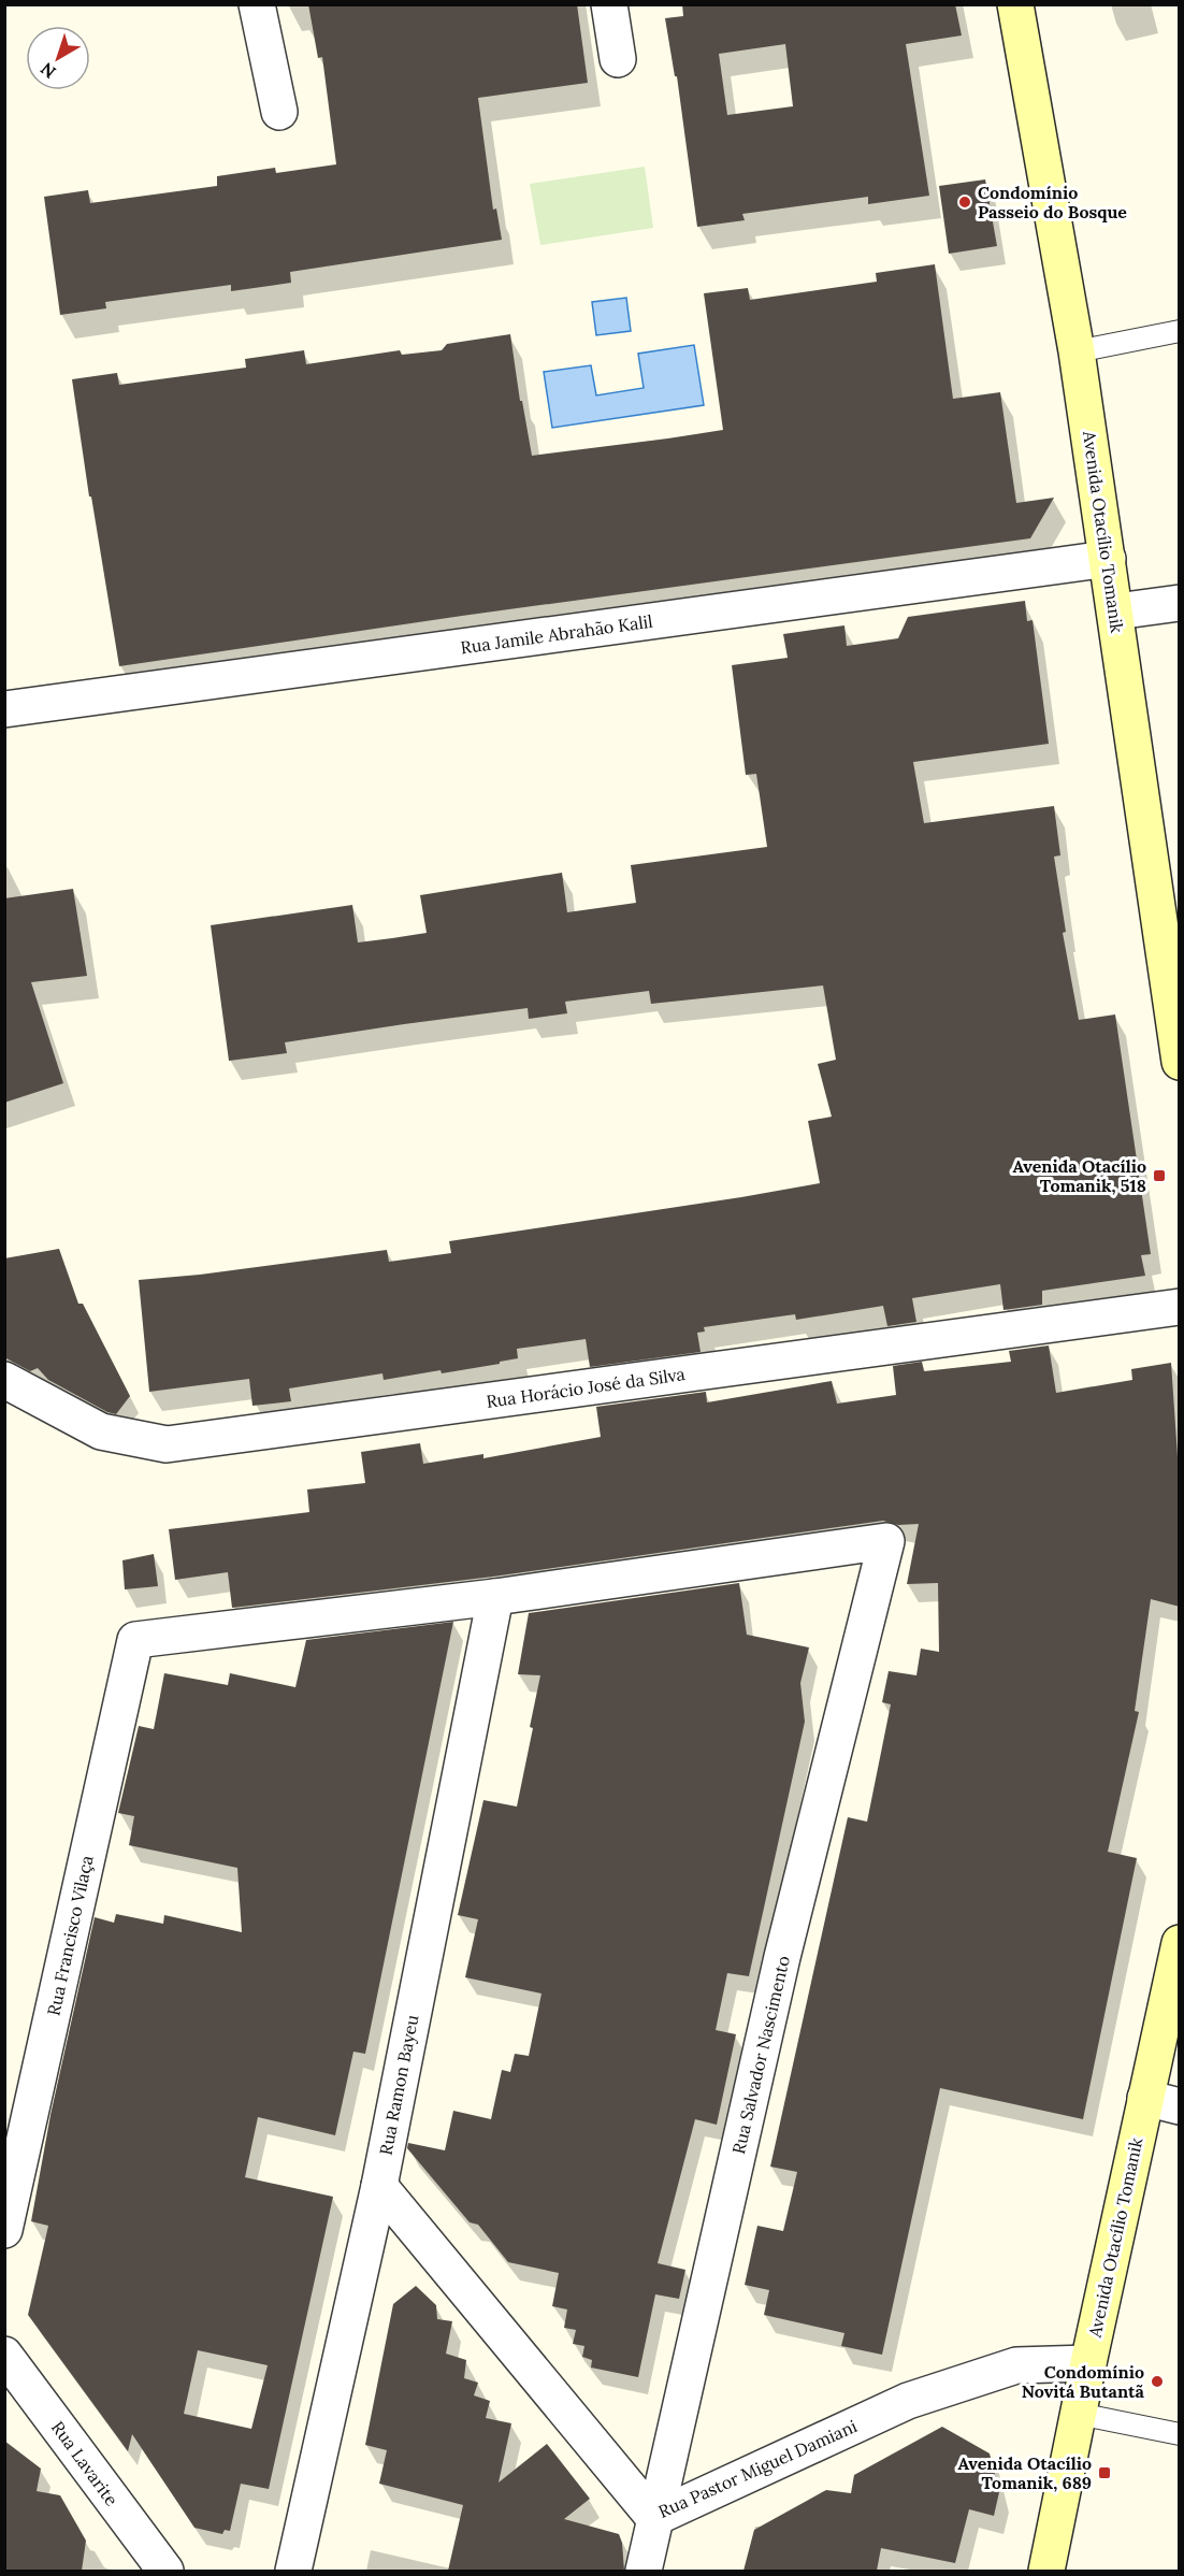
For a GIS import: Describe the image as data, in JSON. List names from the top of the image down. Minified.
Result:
{"streets":{"street":["Avenida Otacílio Tomanik","Rua Jamile Abrahão Kalil","Rua Horácio José da Silva","Rua Francisco Vilaça","Rua Salvador Nascimento","Rua Ramon Bayeu","Rua Lavarite","Rua Pastor Miguel Damiani"]},"crossings":[["Avenida Otacílio Tomanik","Rua Jamile Abrahão Kalil"],["Avenida Otacílio Tomanik","Rua Pastor Miguel Damiani"],["Rua Francisco Vilaça","Rua Salvador Nascimento"],["Rua Francisco Vilaça","Rua Ramon Bayeu"],["Rua Salvador Nascimento","Rua Ramon Bayeu"],["Rua Salvador Nascimento","Rua Pastor Miguel Damiani"],["Rua Ramon Bayeu","Rua Pastor Miguel Damiani"]],"places":{"other":["Condomínio Passeio do Bosque","Condomínio Novitá Butantã"],"transit":["Avenida Otacílio Tomanik, 518","Avenida Otacílio Tomanik, 689"]},"north":"bottom left"}
